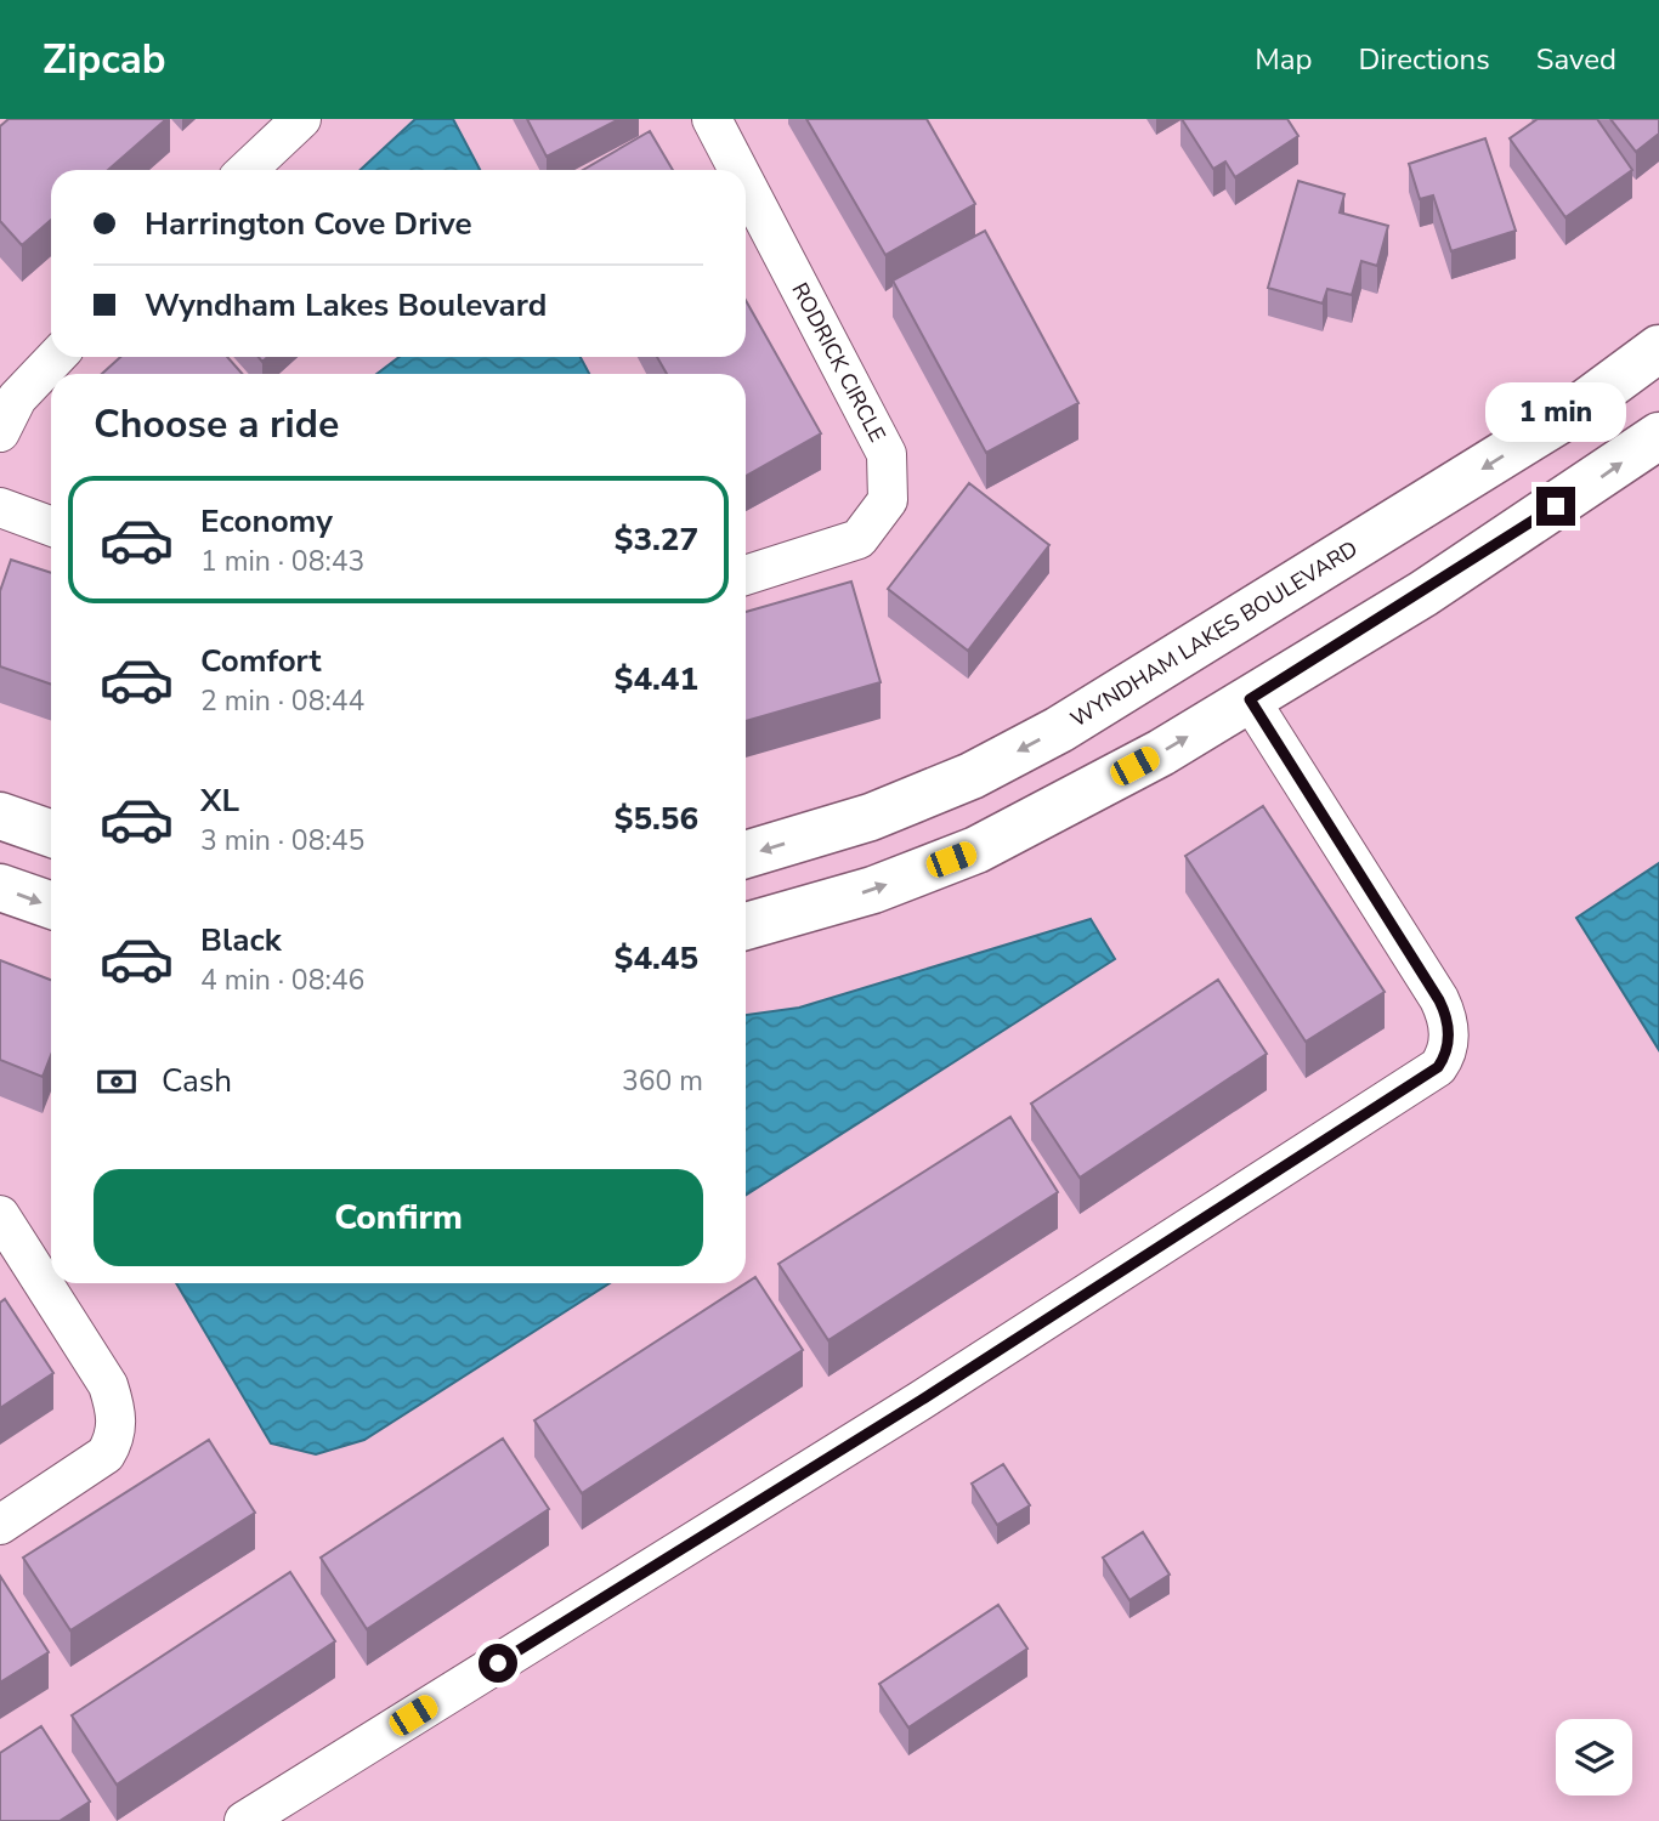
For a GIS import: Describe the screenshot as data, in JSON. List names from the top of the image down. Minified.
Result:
{"streets":{"street":["RODRICK CIRCLE","WYNDHAM LAKES BOULEVARD"]},"page":{"header":"Zipcab","nav":["Map","Directions","Saved"],"banner":["Harrington Cove Drive","Wyndham Lakes Boulevard"],"heading":"Choose a ride","bubble":"1 min","list":[{"name":"Economy","note":"1 min · 08:43","value":"$3.27"},{"name":"Comfort","note":"2 min · 08:44","value":"$4.41"},{"name":"XL","note":"3 min · 08:45","value":"$5.56"},{"name":"Black","note":"4 min · 08:46","value":"$4.45"}],"pay":["Cash","360 m"],"buttons":"Confirm"}}
